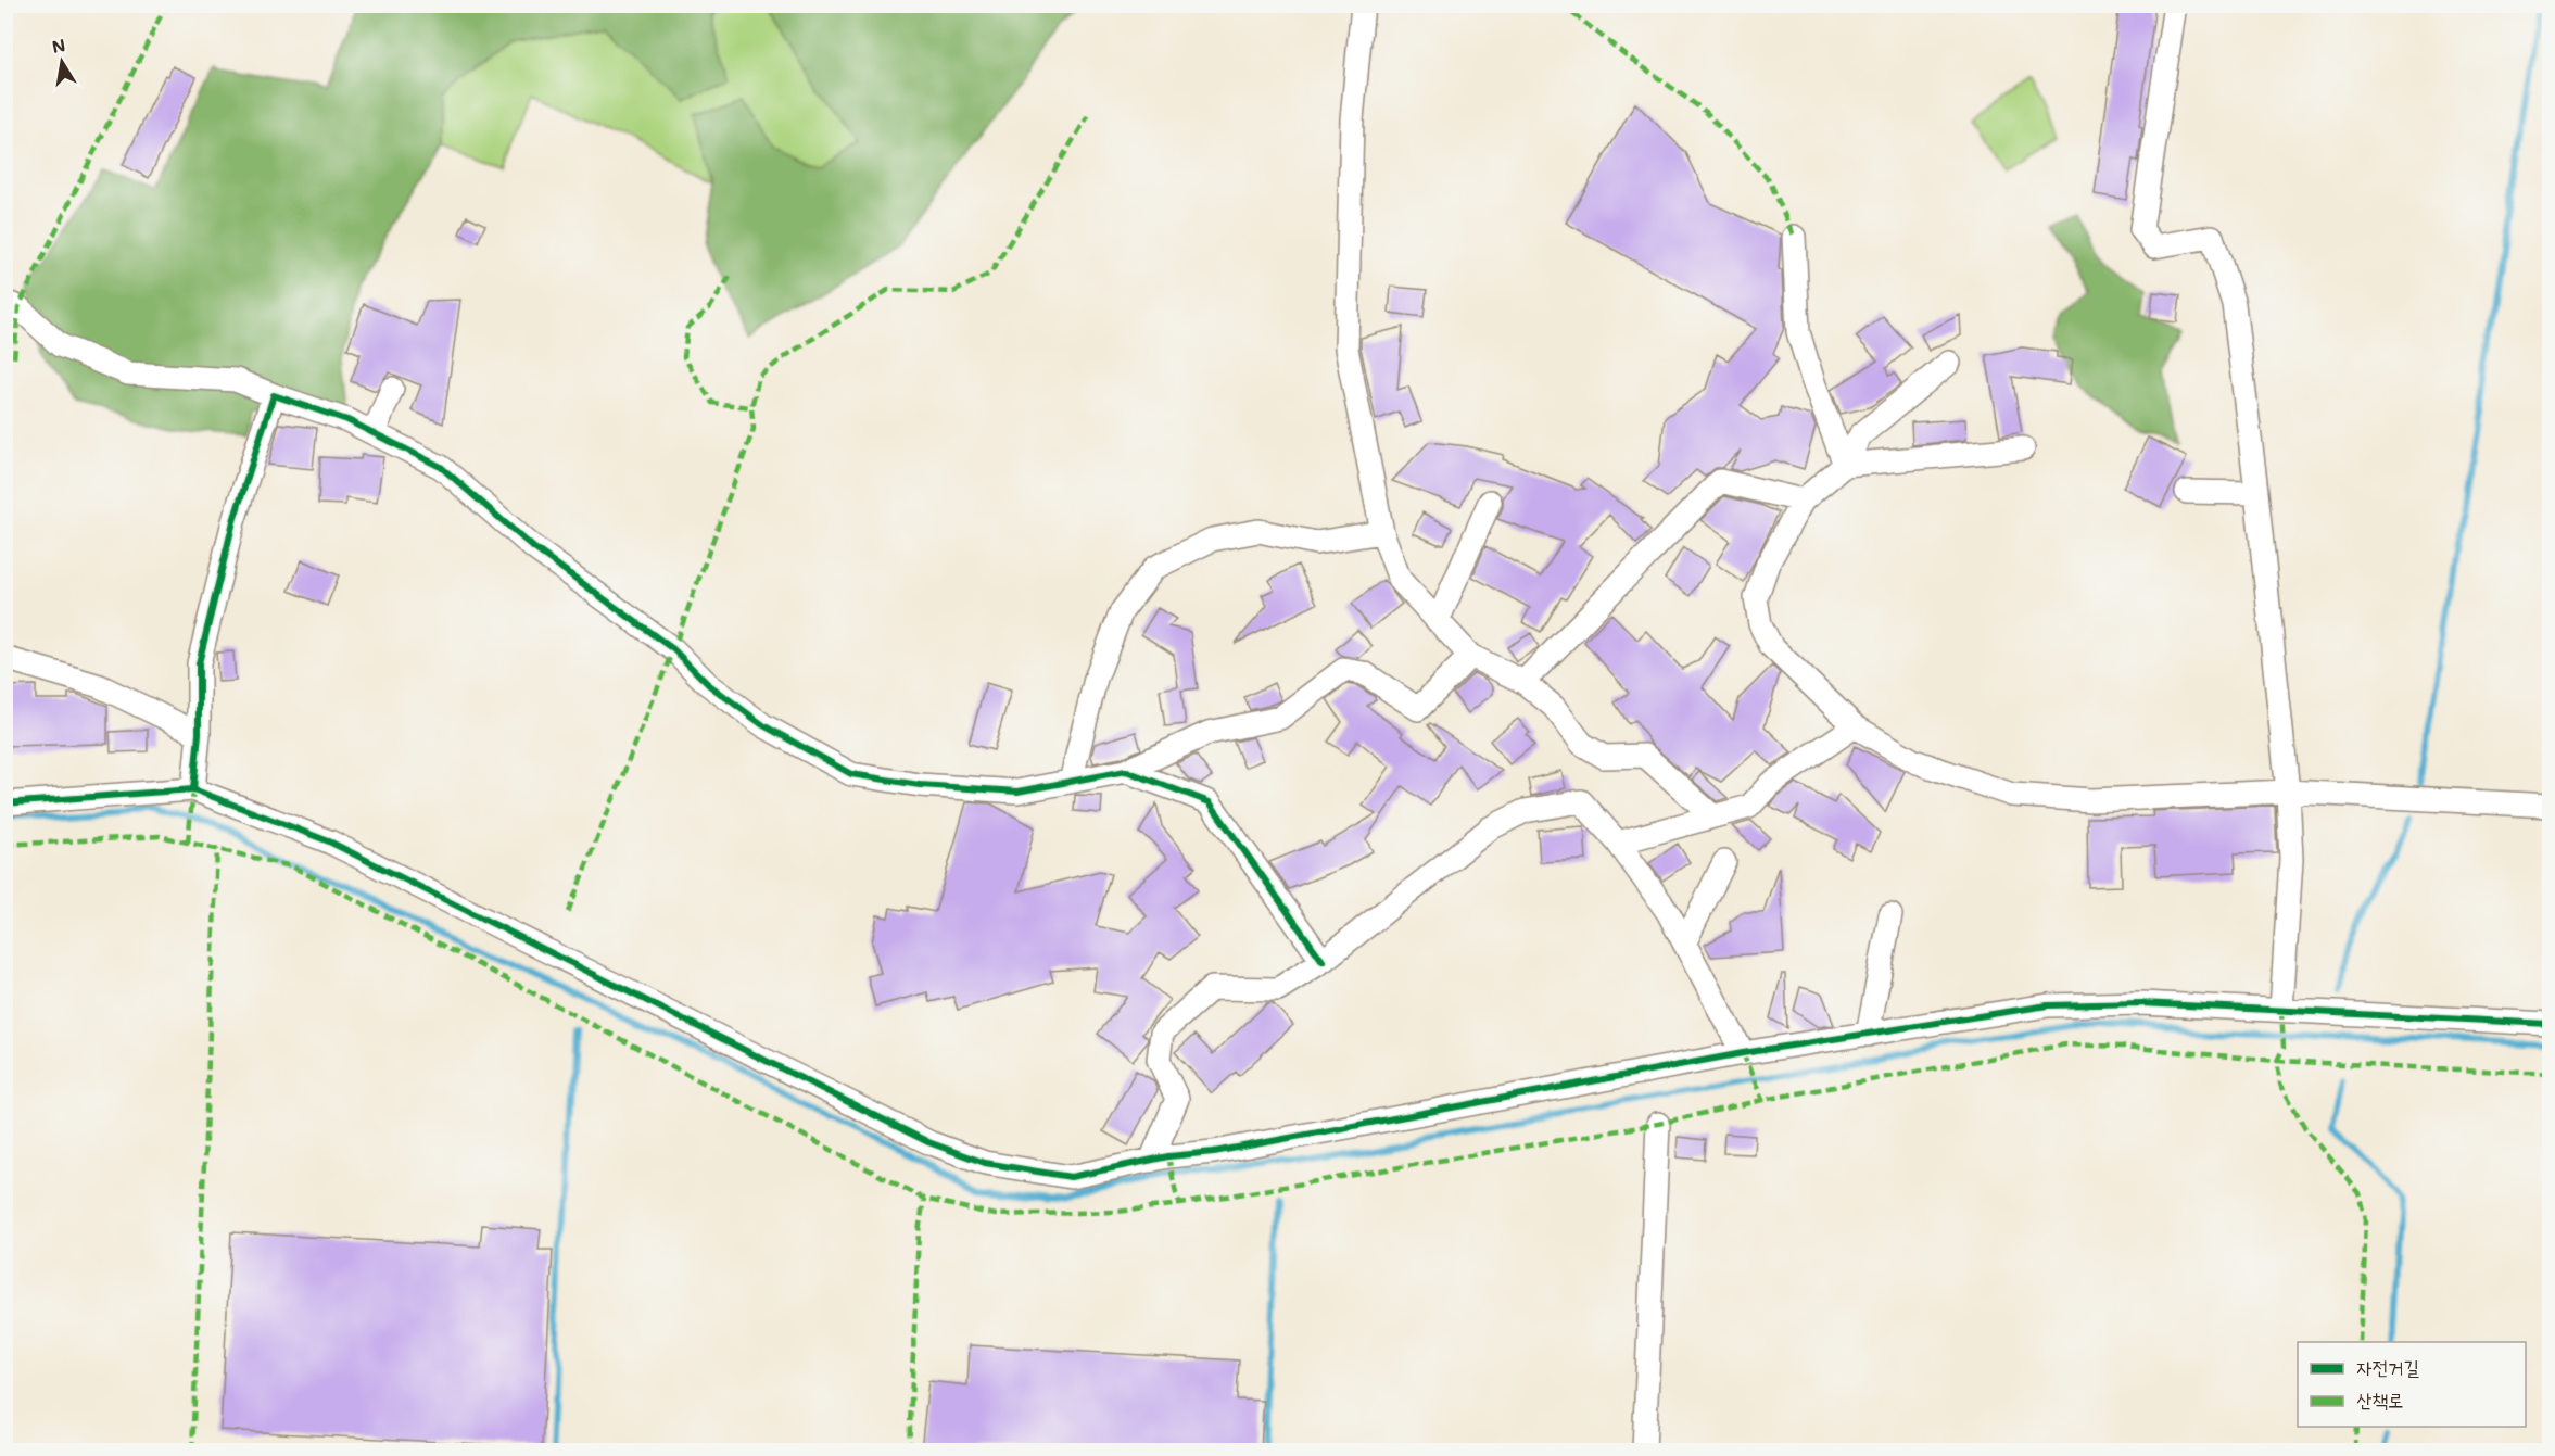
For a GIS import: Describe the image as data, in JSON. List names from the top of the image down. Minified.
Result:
{"legend":["자전거길","산책로"],"north":"top"}
